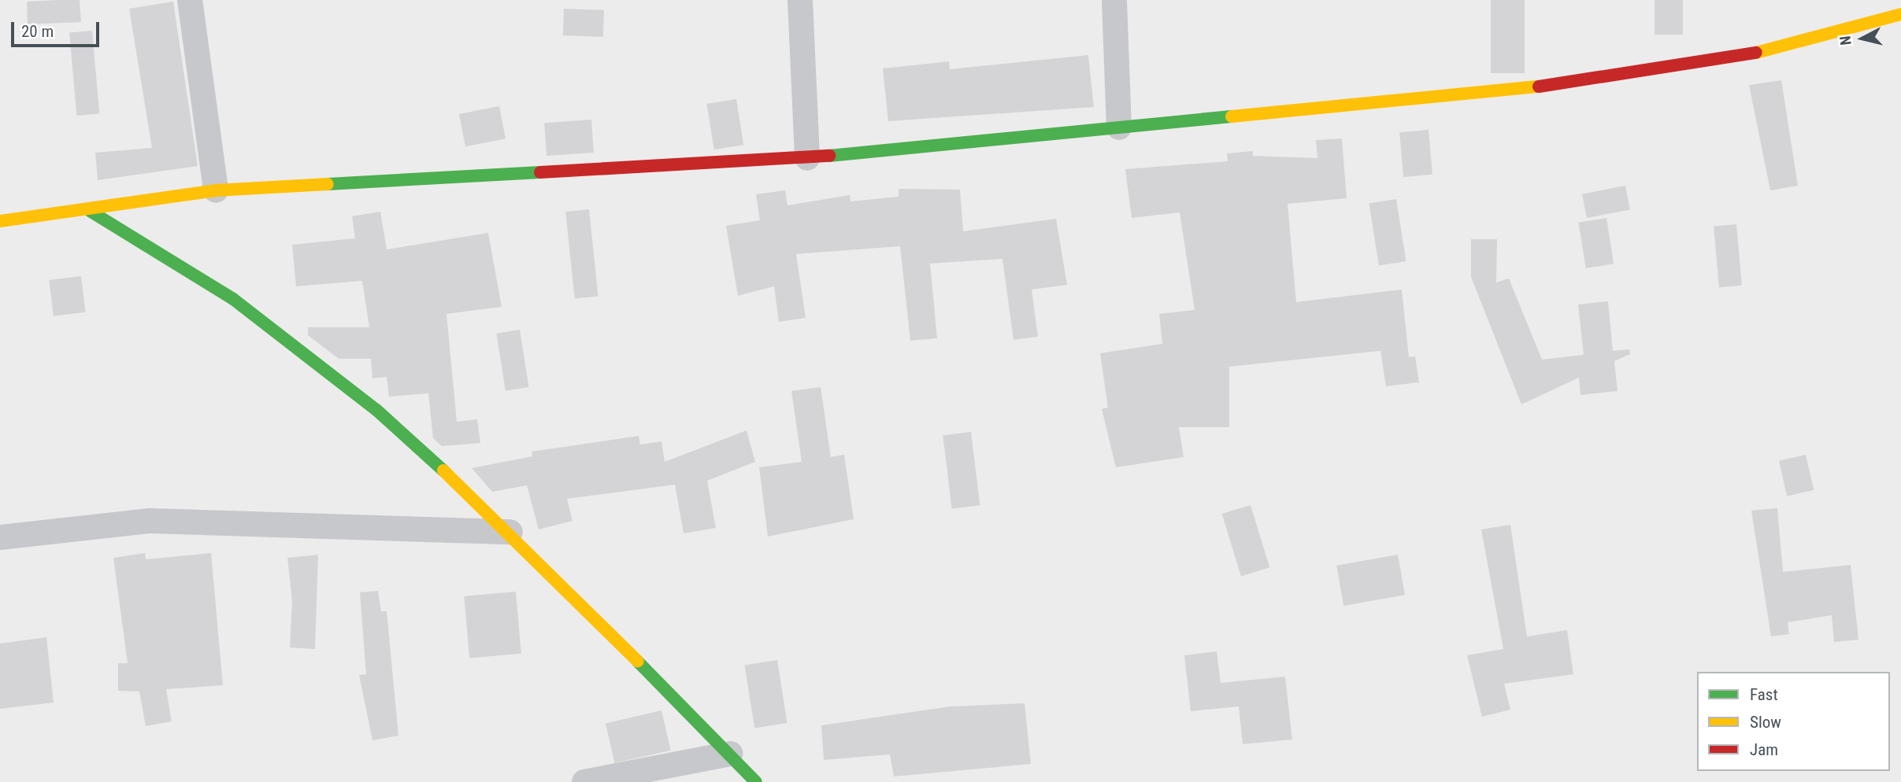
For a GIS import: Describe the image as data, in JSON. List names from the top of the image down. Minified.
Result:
{"legend":["Fast","Slow","Jam"],"scale_bar":"20 m","north":"left"}
